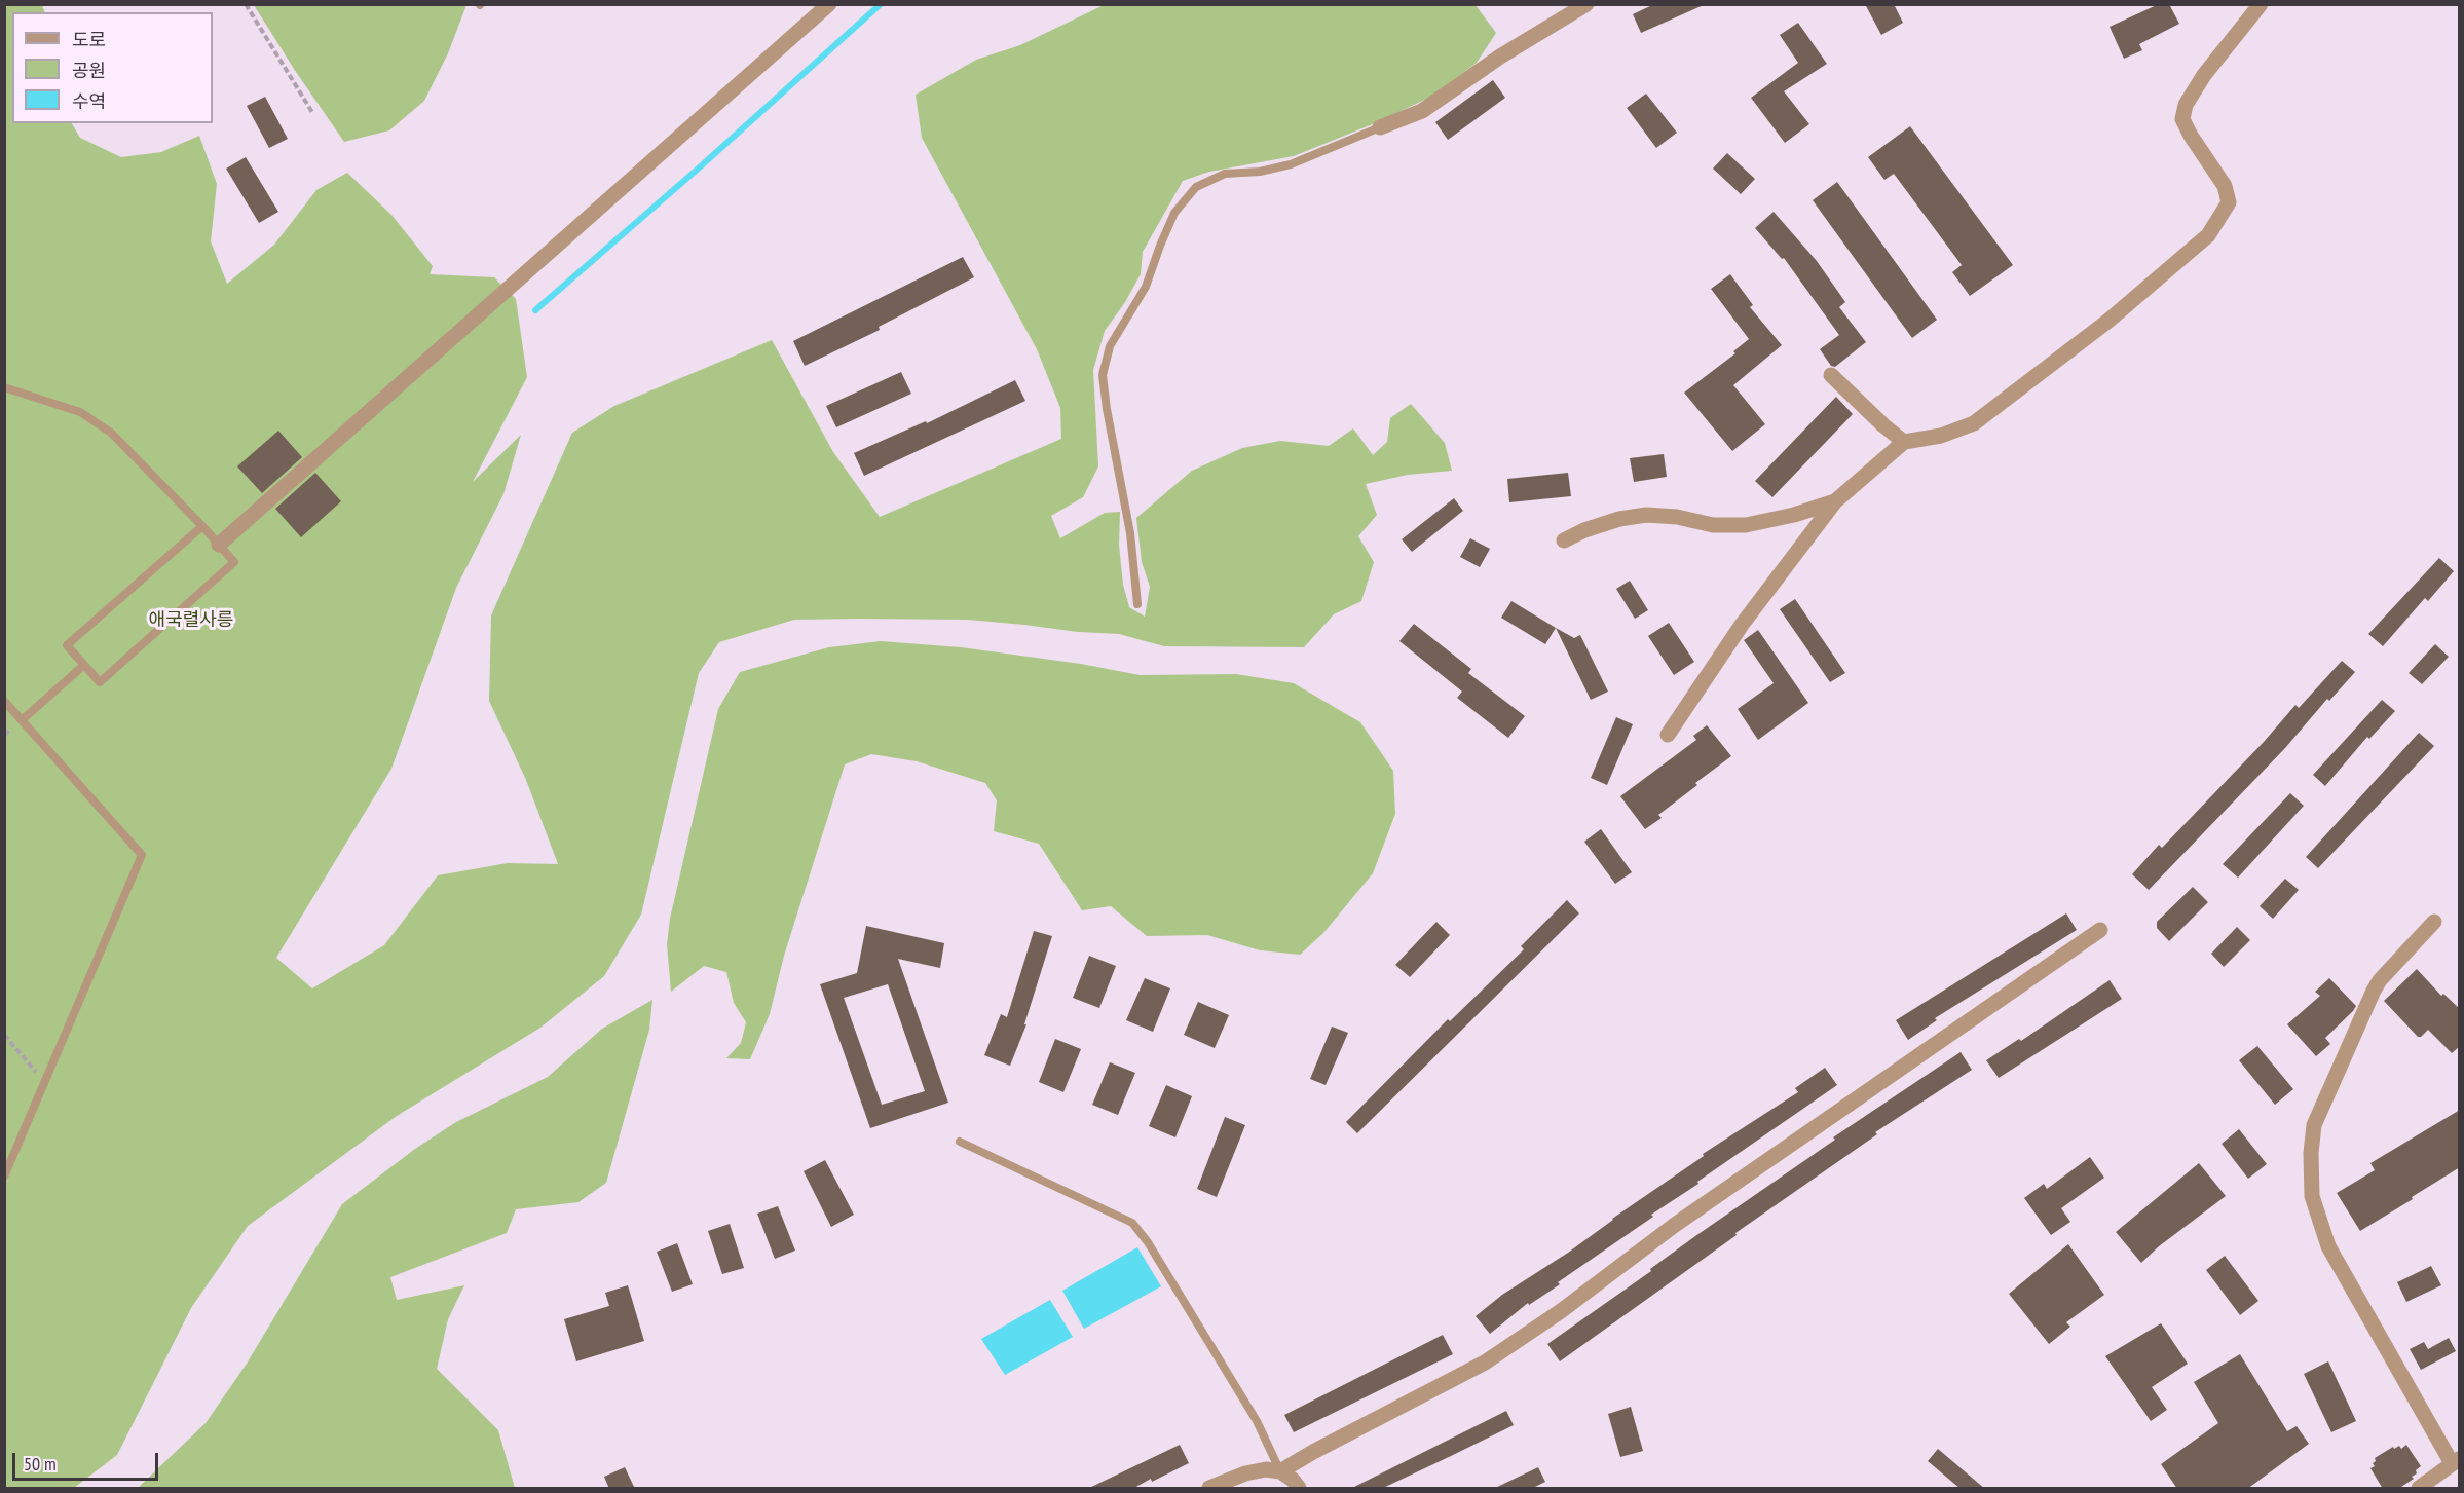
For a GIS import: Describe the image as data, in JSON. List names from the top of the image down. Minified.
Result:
{"parks":["애국렬사릉"],"legend":["도로","공원","수역"],"scale_bar":"50 m"}
